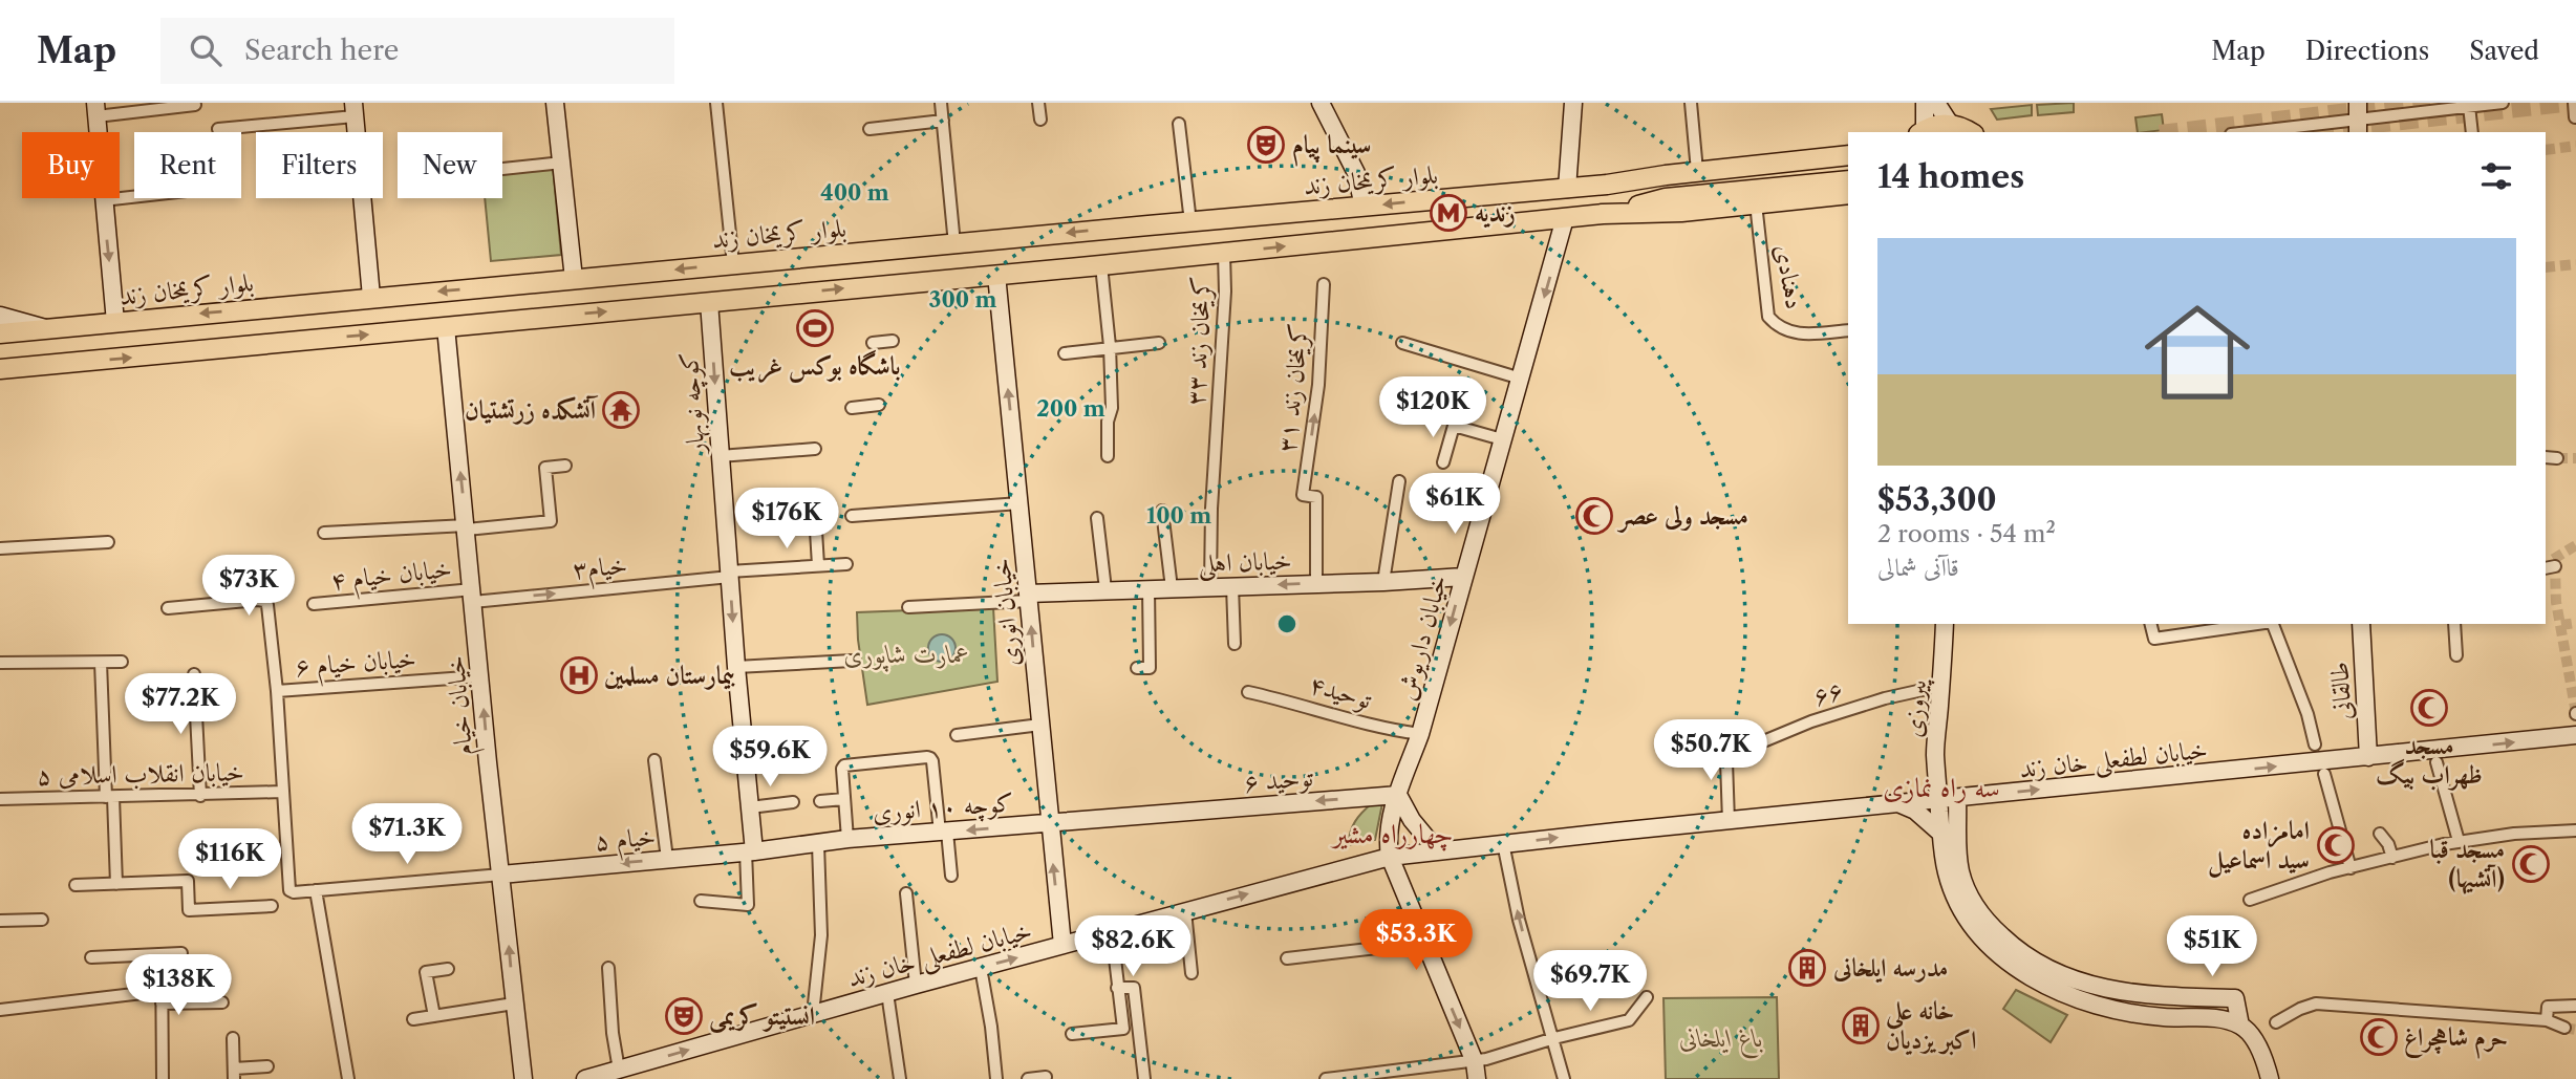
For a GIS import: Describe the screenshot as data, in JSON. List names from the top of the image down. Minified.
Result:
{"streets":{"main road":["بلوار کریمخان زند"],"street":["دهنادی","کریمخان زند ۳۳","کریمخان زند ۳۱","کوچه نوبهار","خیابان اهلی","خیام۳","خیابان خیام ۴","خیابان انوری","خیابان داریوش","خیابان خیام ۶","طالقانی","توحید۴","۶۶","خیابان خیام","پیروزی","خیابان لطفعلی خان زند","خیابان انقلاب اسلامی ۵","۶ توحید","کوچه ۱۰ انوری","۵ خیام"]},"crossings":[["کریمخان زند ۳۳","خیابان اهلی"],["کریمخان زند ۳۱","خیابان اهلی"],["کوچه نوبهار","خیام۳"],["کوچه نوبهار","کوچه ۱۰ انوری"],["کوچه نوبهار","۵ خیام"],["خیابان اهلی","خیابان انوری"],["خیابان اهلی","خیابان داریوش"],["خیام۳","خیابان خیام ۴"],["خیام۳","خیابان خیام"],["خیابان خیام ۴","خیابان خیام"],["خیابان انوری","خیابان لطفعلی خان زند"],["خیابان انوری","۶ توحید"],["خیابان انوری","کوچه ۱۰ انوری"],["خیابان داریوش","توحید۴"],["خیابان داریوش","خیابان لطفعلی خان زند"],["خیابان داریوش","۶ توحید"],["خیابان خیام ۶","خیابان خیام"],["طالقانی","خیابان لطفعلی خان زند"],["۶۶","پیروزی"],["۶۶","خیابان لطفعلی خان زند"],["خیابان خیام","۵ خیام"],["پیروزی","خیابان لطفعلی خان زند"],["۶ توحید","کوچه ۱۰ انوری"],["کوچه ۱۰ انوری","۵ خیام"]],"one_way":["کوچه نوبهار","خیام۳","خیابان داریوش","خیابان خیام","۶ توحید","۵ خیام"],"districts":["سه راه نمازی","چهارراه مشیر"],"parks":["عمارت شاپوری","باغ ایلخانی"],"places":{"theatre":["سینما پیام","انستیتو کریمی"],"metro station":["زندیه"],"sports":["باشگاه بوکس غریب"],"temple":["آتشکده زرتشتیان"],"mosque":["مسجد ولی عصر","مسجد ظهراب بیگ","امامزاده سید اسماعیل","مسجد قبا (آتشیها)","حرم شاهچراغ"],"hospital":["بیمارستان مسلمین"],"building":["مدرسه ایلخانی","خانه علی اکبر یزدیان"]},"page":{"header":"Map","search":"Search here","nav":["Map","Directions","Saved"],"chip":["Buy","Rent","Filters","New"],"heading":"14 homes","list":[{"name":"$53,300","note":"2 rooms · 54 m² · قاآنی شمالی"}],"price":["$120K","$61K","$176K","$73K","$77.2K","$50.7K","$59.6K","$71.3K","$116K","$53.3K","$82.6K","$51K","$69.7K","$138K"]},"rings":["400 m","300 m","200 m","100 m"]}
